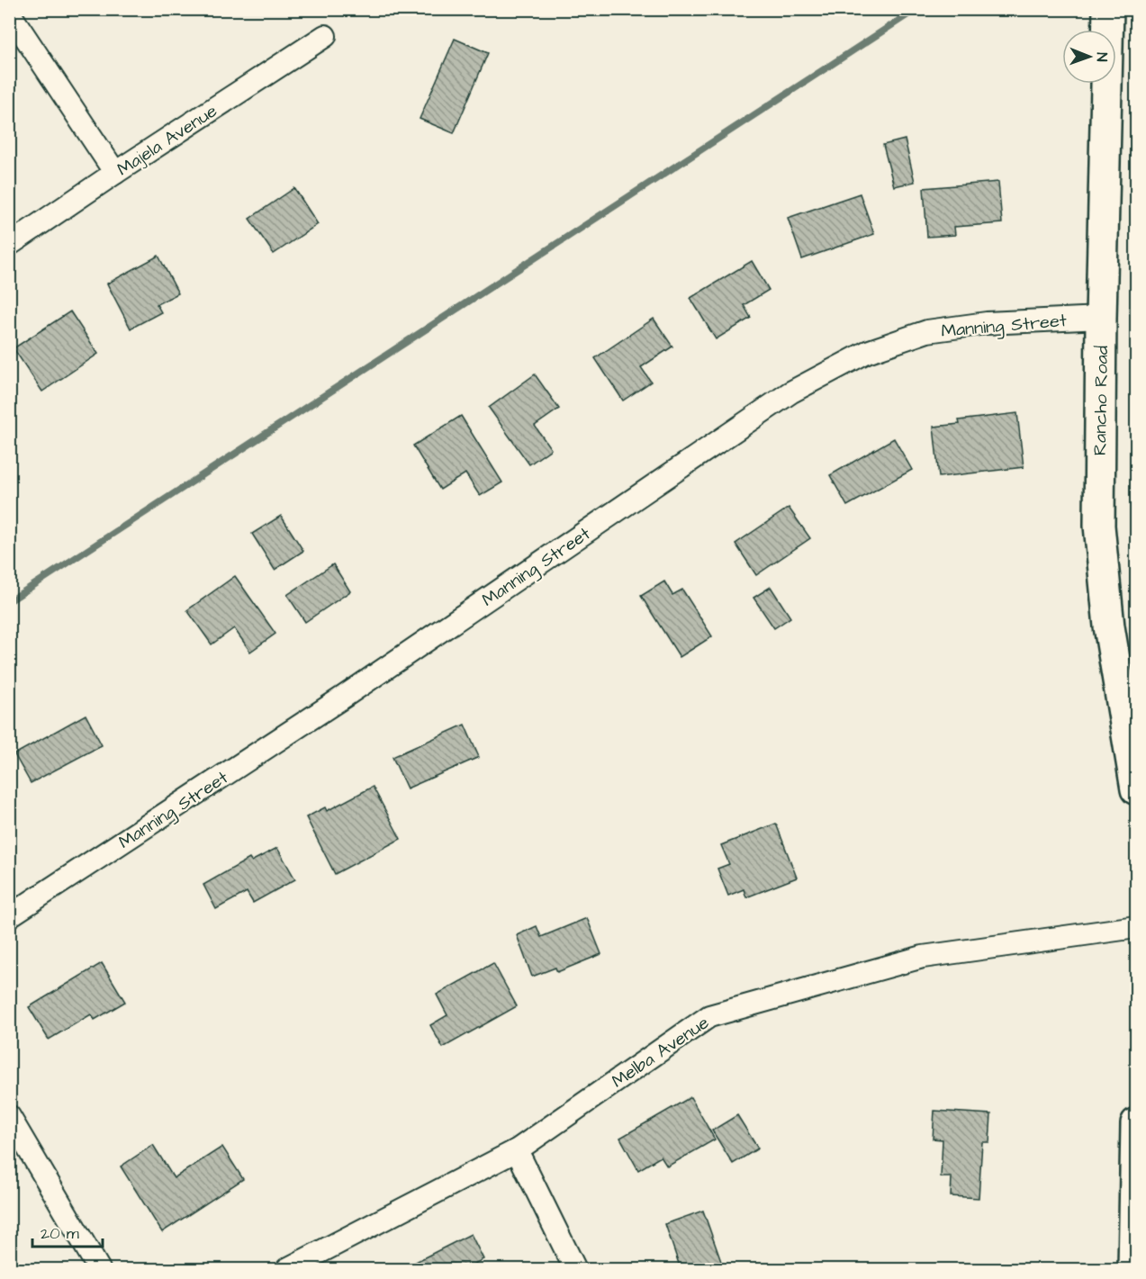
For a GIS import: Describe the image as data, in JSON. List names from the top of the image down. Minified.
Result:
{"streets":{"street":["Majela Avenue","Manning Street","Rancho Road","Melba Avenue"]},"crossings":[["Manning Street","Rancho Road"]],"scale_bar":"20 m","north":"right"}
